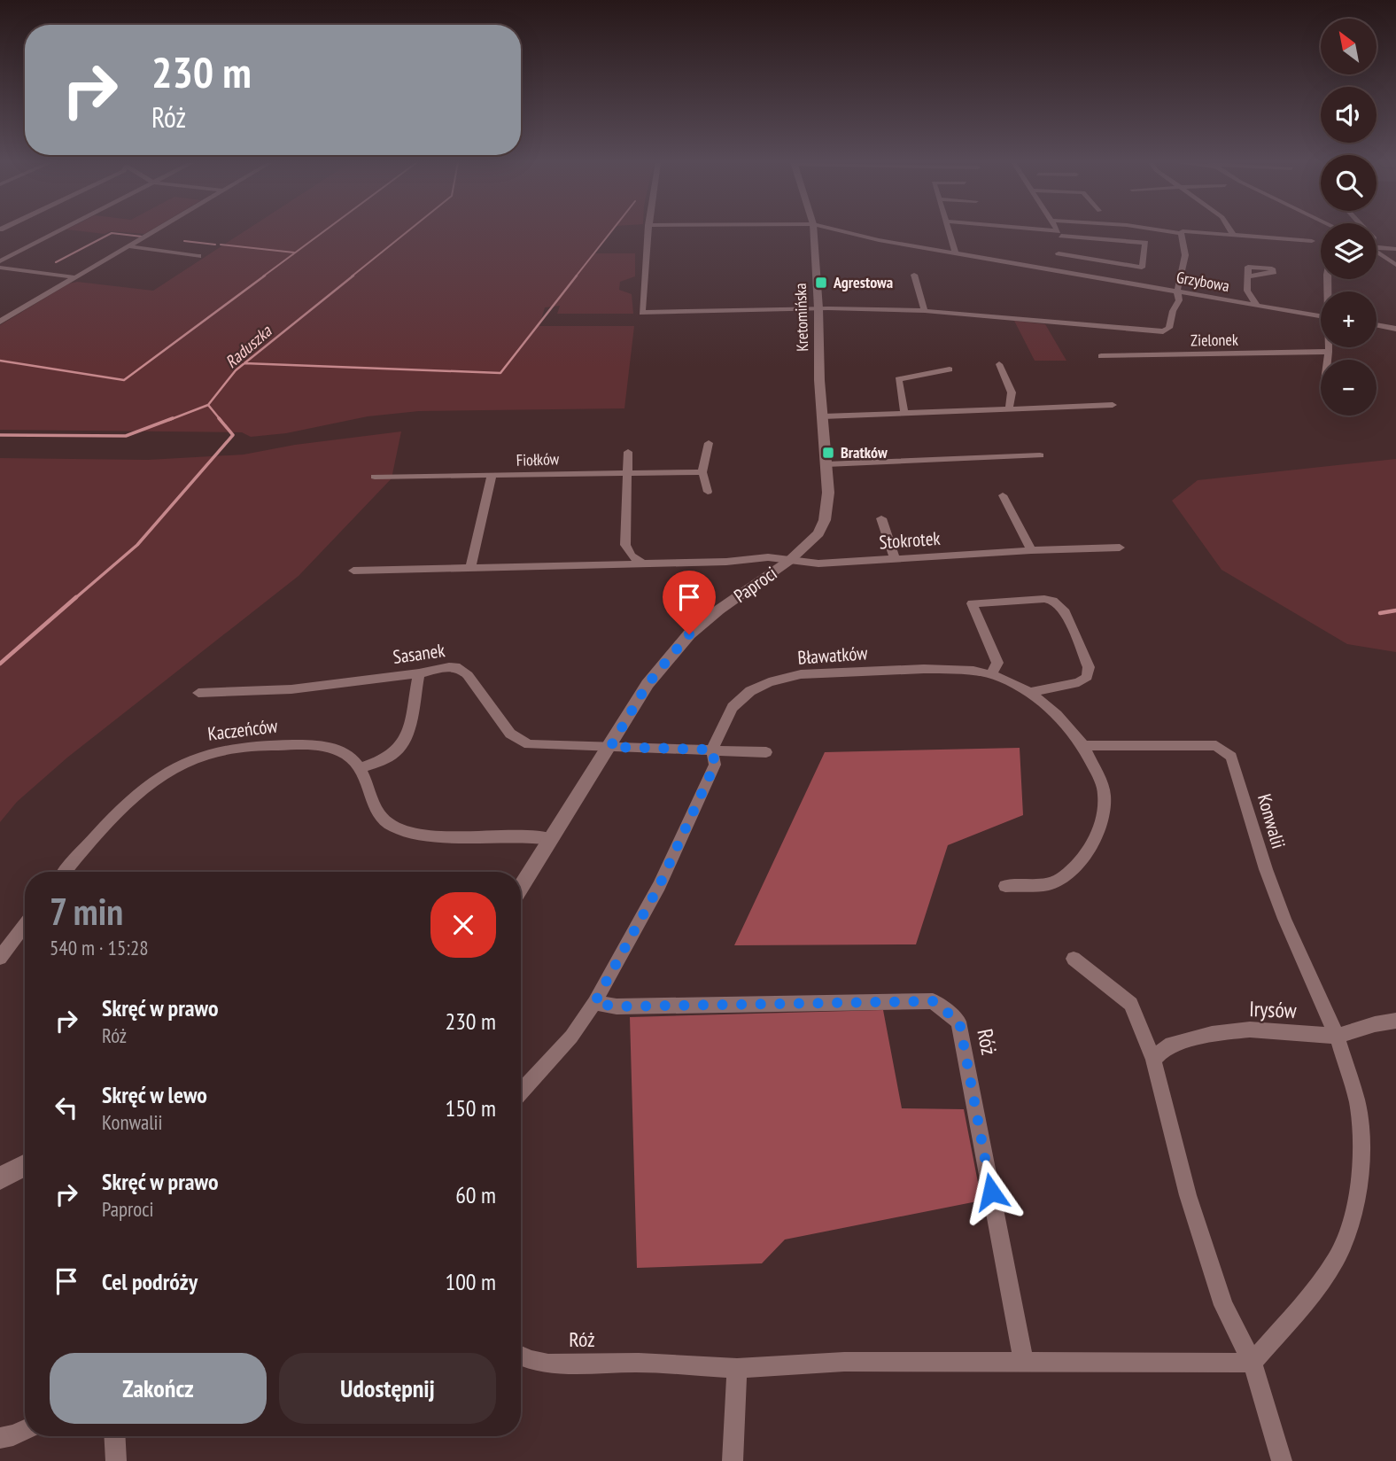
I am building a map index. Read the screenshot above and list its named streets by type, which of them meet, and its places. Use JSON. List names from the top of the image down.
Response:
{
  "streets": {
    "street": [
      "Grzybowa",
      "Kretomińska",
      "Zielonek",
      "Fiołków",
      "Stokrotek",
      "Paproci",
      "Sasanek",
      "Bławatków",
      "Kaczeńców",
      "Konwalii",
      "Irysów",
      "Róż"
    ]
  },
  "crossings": [
    ["Kretomińska", "Paproci"],
    ["Stokrotek", "Paproci"],
    ["Paproci", "Sasanek"],
    ["Bławatków", "Konwalii"],
    ["Konwalii", "Irysów"]
  ],
  "water": ["Raduszka"],
  "places": {
    "transit": ["Agrestowa", "Bratków"]
  },
  "north": "top left",
  "page": {
    "map_buttons": ["+", "−"],
    "turn": ["230 m", "Róż"],
    "heading": ["7 min", "540 m · 15:28"],
    "list": [
      {
        "name": "Skręć w prawo",
        "note": "Róż",
        "value": "230 m"
      },
      {
        "name": "Skręć w lewo",
        "note": "Konwalii",
        "value": "150 m"
      },
      {
        "name": "Skręć w prawo",
        "note": "Paproci",
        "value": "60 m"
      },
      {
        "name": "Cel podróży",
        "value": "100 m"
      }
    ],
    "buttons": ["Zakończ", "Udostępnij"]
  }
}
